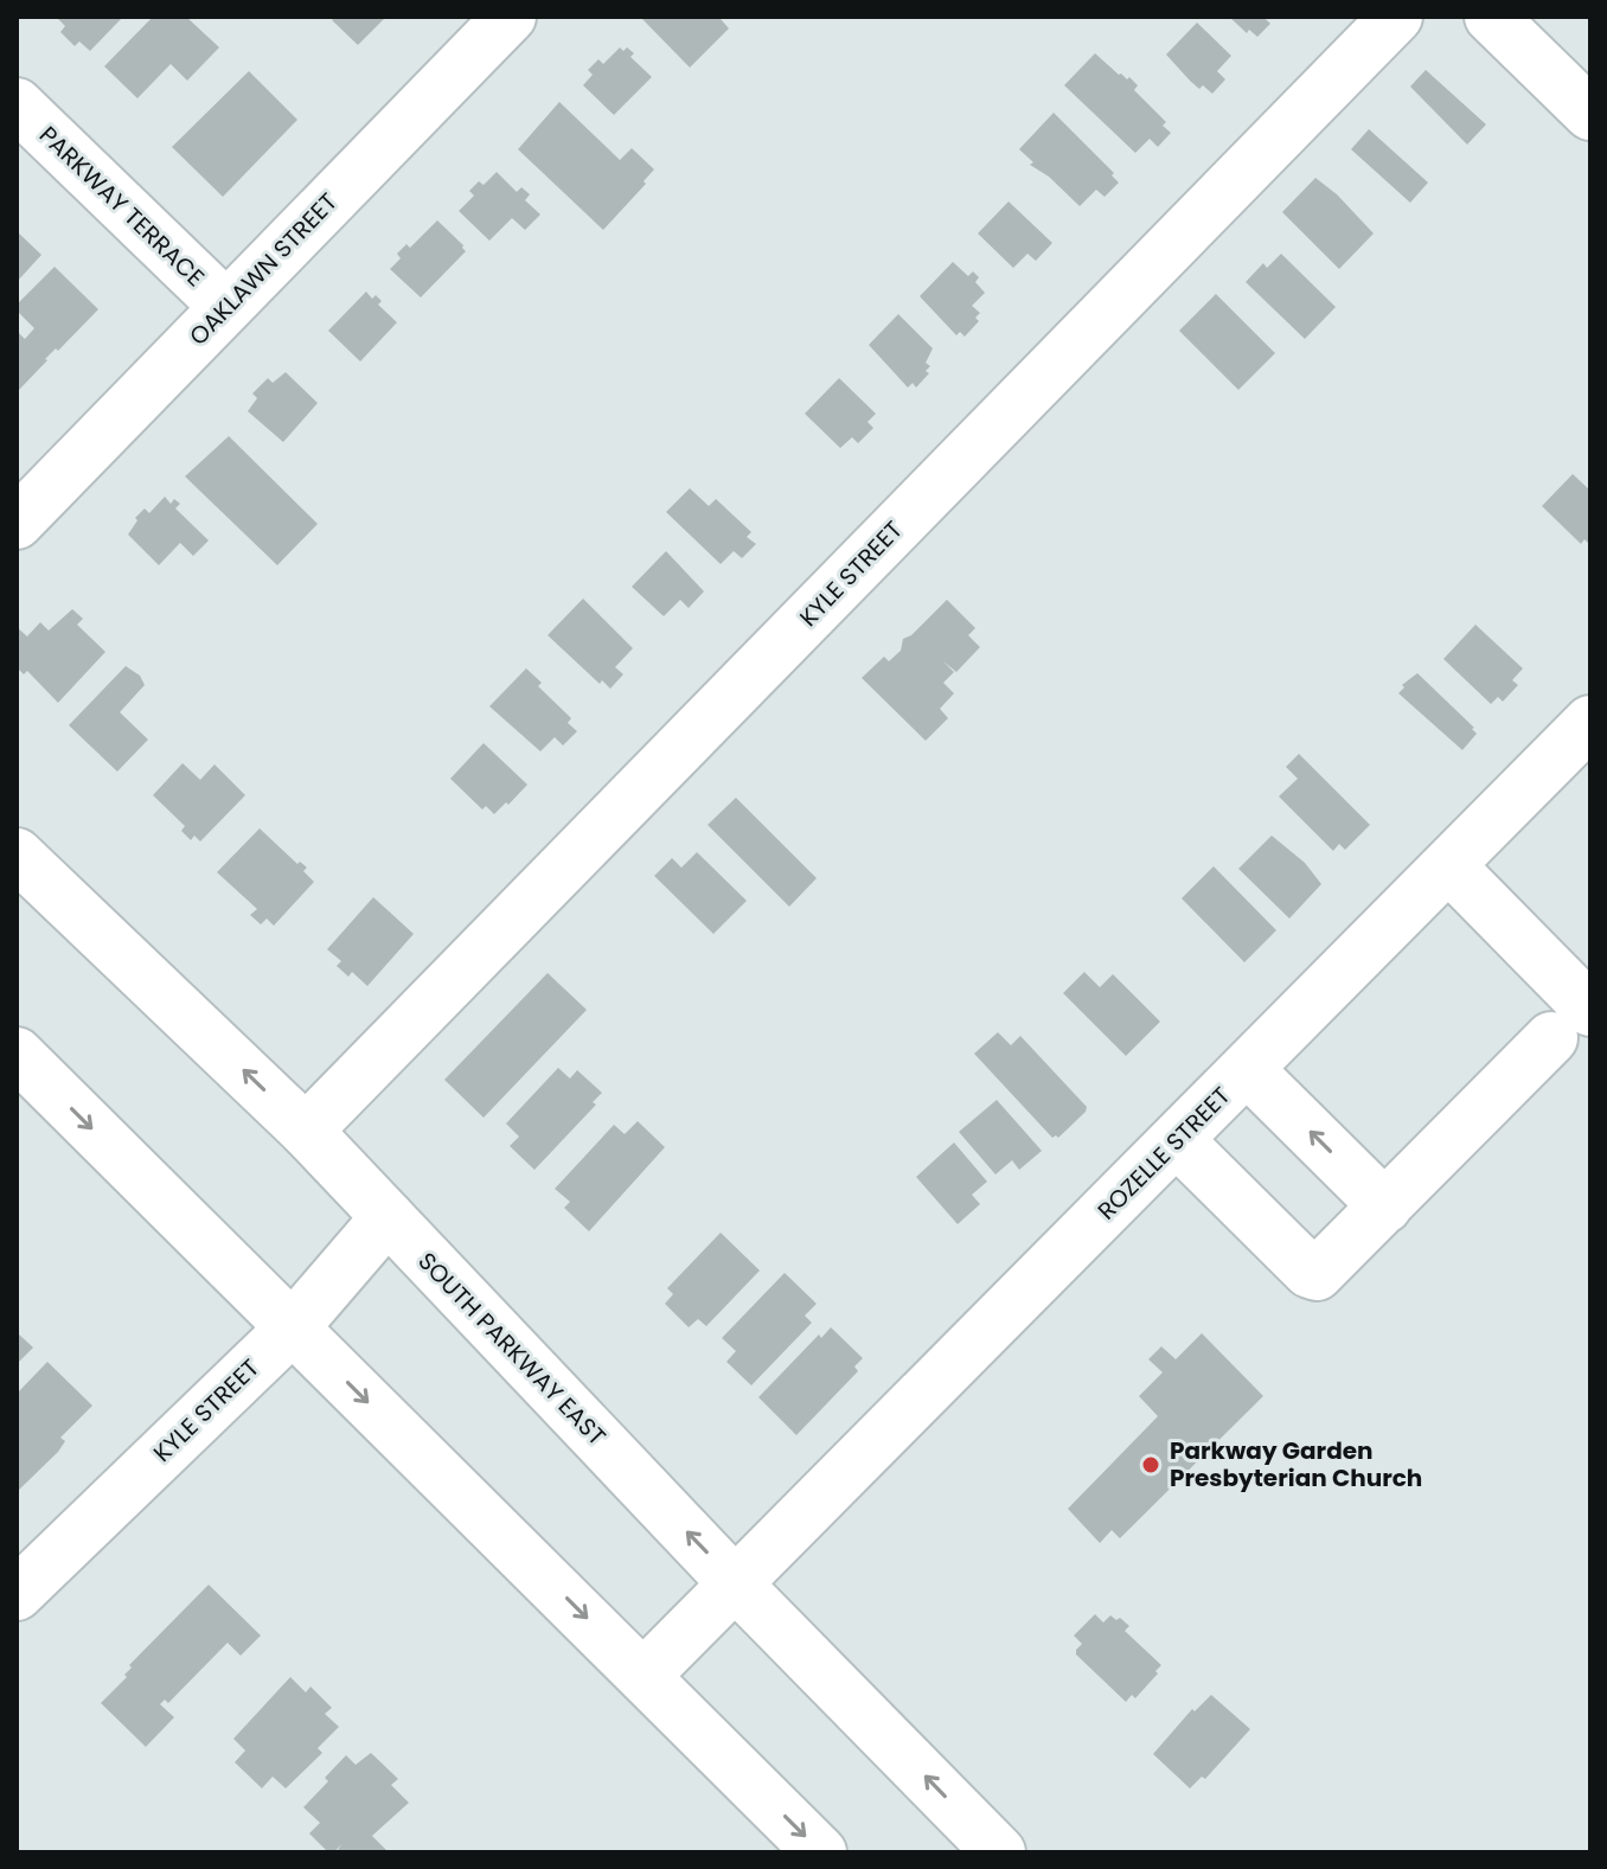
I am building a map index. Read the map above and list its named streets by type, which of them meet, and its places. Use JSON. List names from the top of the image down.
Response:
{
  "streets": {
    "street": [
      "PARKWAY TERRACE",
      "OAKLAWN STREET",
      "KYLE STREET",
      "ROZELLE STREET",
      "SOUTH PARKWAY EAST"
    ]
  },
  "crossings": [
    ["PARKWAY TERRACE", "OAKLAWN STREET"],
    ["KYLE STREET", "SOUTH PARKWAY EAST"],
    ["ROZELLE STREET", "SOUTH PARKWAY EAST"]
  ],
  "places": ["Parkway Garden Presbyterian Church"]
}
